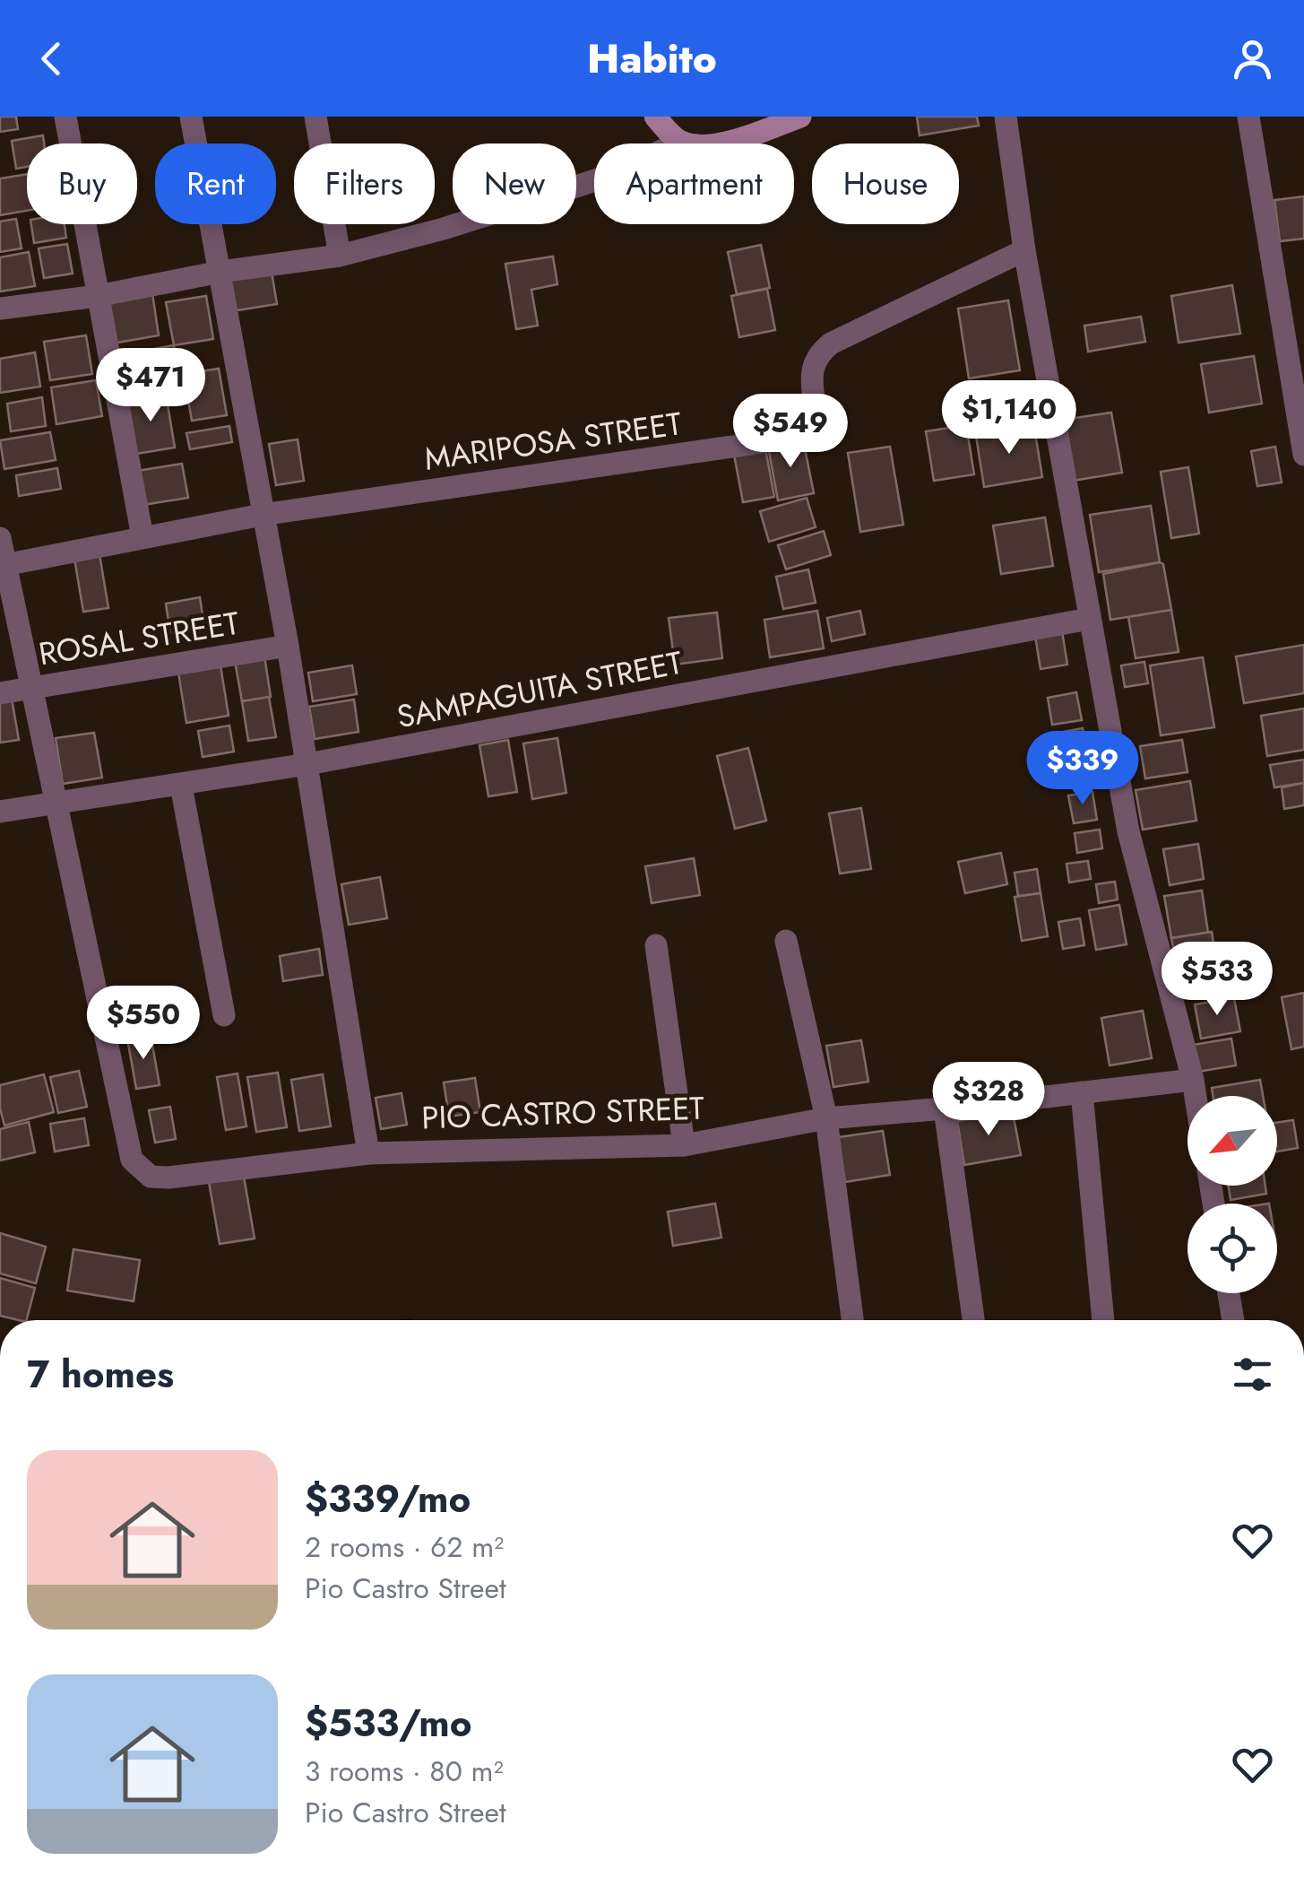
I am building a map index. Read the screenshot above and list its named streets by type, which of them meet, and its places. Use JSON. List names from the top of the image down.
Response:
{
  "streets": {
    "street": [
      "MARIPOSA STREET",
      "ROSAL STREET",
      "SAMPAGUITA STREET",
      "PIO CASTRO STREET"
    ]
  },
  "crossings": [
    ["MARIPOSA STREET", "PIO CASTRO STREET"],
    ["ROSAL STREET", "PIO CASTRO STREET"],
    ["SAMPAGUITA STREET", "PIO CASTRO STREET"]
  ],
  "north": "bottom left",
  "page": {
    "header": "Habito",
    "chip": [
      "Buy",
      "Rent",
      "Filters",
      "New",
      "Apartment",
      "House"
    ],
    "price": [
      "$471",
      "$1,140",
      "$549",
      "$339",
      "$533",
      "$550",
      "$328"
    ],
    "heading": "7 homes",
    "list": [
      {
        "name": "$339/mo",
        "note": "2 rooms · 62 m² · Pio Castro Street"
      },
      {
        "name": "$533/mo",
        "note": "3 rooms · 80 m² · Pio Castro Street"
      }
    ]
  }
}
